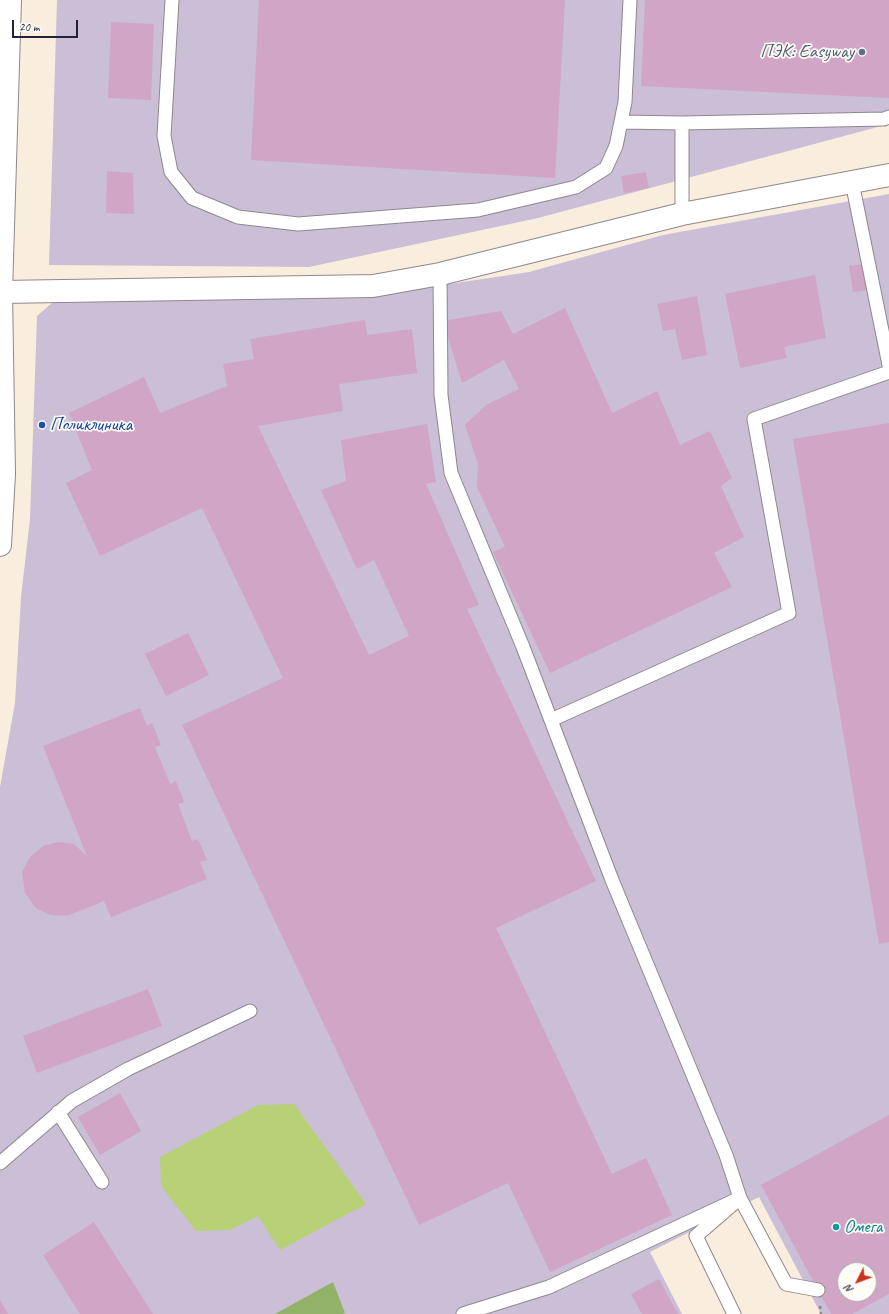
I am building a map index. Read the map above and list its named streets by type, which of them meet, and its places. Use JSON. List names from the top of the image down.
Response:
{
  "places": ["ПЭК: Easyway", "Поликлиника", "Омега"],
  "scale_bar": "20 m",
  "north": "bottom left"
}
